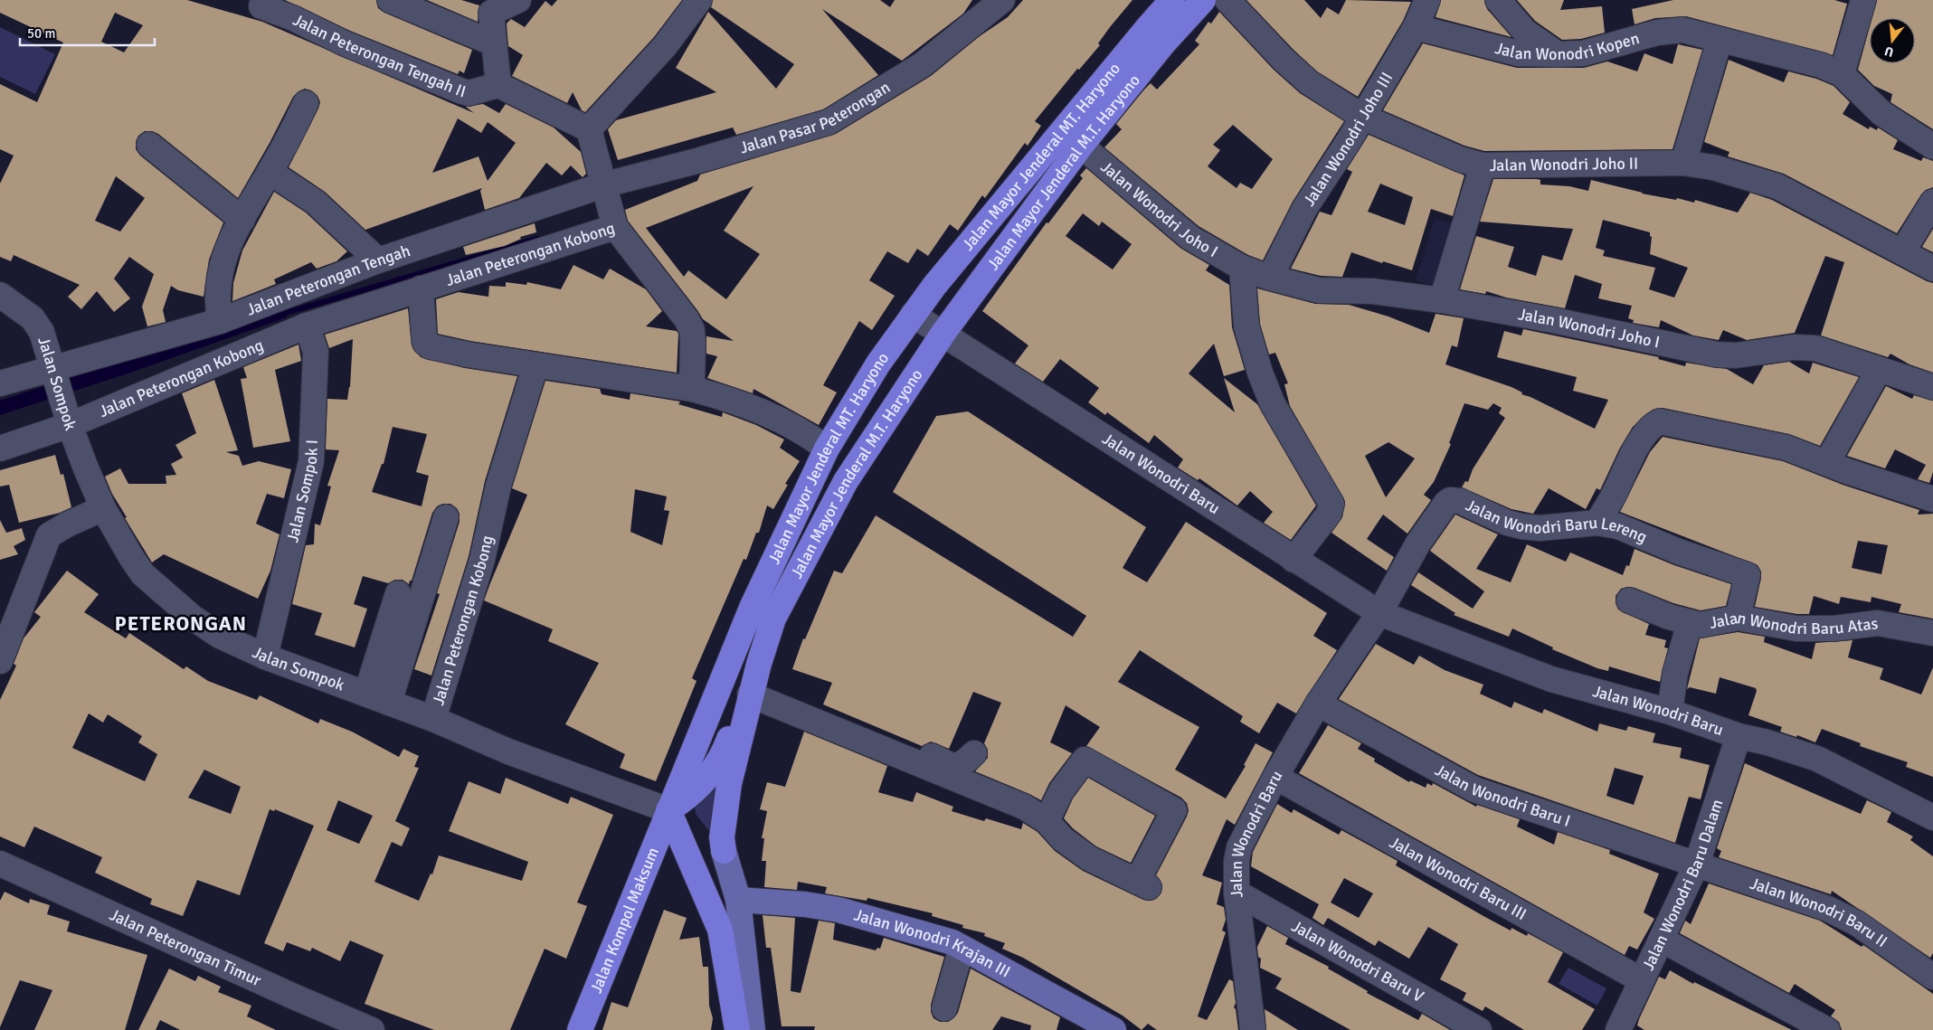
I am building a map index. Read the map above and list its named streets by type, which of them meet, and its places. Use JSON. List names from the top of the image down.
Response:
{
  "streets": {
    "highway": ["Jalan Mayor Jenderal MT. Haryono", "Jalan Mayor Jenderal M.T. Haryono", "Jalan Kompol Maksum"],
    "main road": ["Jalan Wonodri Krajan III"],
    "street": [
      "Jalan Wonodri Kopen",
      "Jalan Peterongan Tengah II",
      "Jalan Pasar Peterongan",
      "Jalan Wonodri Joho III",
      "Jalan Wonodri Joho II",
      "Jalan Wonodri Joho I",
      "Jalan Peterongan Kobong",
      "Jalan Peterongan Tengah",
      "Jalan Sompok",
      "Jalan Wonodri Baru",
      "Jalan Sompok I",
      "Jalan Wonodri Baru Lereng",
      "Jalan Wonodri Baru Atas",
      "Jalan Wonodri Baru I",
      "Jalan Wonodri Baru III",
      "Jalan Wonodri Baru Dalam",
      "Jalan Wonodri Baru II",
      "Jalan Peterongan Timur",
      "Jalan Wonodri Baru V"
    ]
  },
  "crossings": [
    ["Jalan Wonodri Kopen", "Jalan Wonodri Joho III"],
    ["Jalan Pasar Peterongan", "Jalan Peterongan Tengah"],
    ["Jalan Wonodri Joho III", "Jalan Wonodri Joho II"],
    ["Jalan Wonodri Joho III", "Jalan Wonodri Joho I"],
    ["Jalan Mayor Jenderal MT. Haryono", "Jalan Sompok"],
    ["Jalan Mayor Jenderal MT. Haryono", "Jalan Kompol Maksum"],
    ["Jalan Mayor Jenderal M.T. Haryono", "Jalan Wonodri Joho I"],
    ["Jalan Mayor Jenderal M.T. Haryono", "Jalan Wonodri Baru"],
    ["Jalan Mayor Jenderal M.T. Haryono", "Jalan Wonodri Krajan III"],
    ["Jalan Peterongan Kobong", "Jalan Sompok"],
    ["Jalan Peterongan Kobong", "Jalan Sompok I"],
    ["Jalan Peterongan Tengah", "Jalan Sompok"],
    ["Jalan Sompok", "Jalan Sompok I"],
    ["Jalan Sompok", "Jalan Kompol Maksum"],
    ["Jalan Wonodri Baru", "Jalan Wonodri Baru Lereng"],
    ["Jalan Wonodri Baru", "Jalan Wonodri Baru Atas"],
    ["Jalan Wonodri Baru", "Jalan Wonodri Baru I"],
    ["Jalan Wonodri Baru", "Jalan Wonodri Baru III"],
    ["Jalan Wonodri Baru", "Jalan Wonodri Baru Dalam"],
    ["Jalan Wonodri Baru", "Jalan Wonodri Baru V"],
    ["Jalan Wonodri Baru Lereng", "Jalan Wonodri Baru Atas"],
    ["Jalan Wonodri Baru I", "Jalan Wonodri Baru Dalam"],
    ["Jalan Wonodri Baru I", "Jalan Wonodri Baru II"],
    ["Jalan Wonodri Baru III", "Jalan Wonodri Baru Dalam"],
    ["Jalan Wonodri Baru Dalam", "Jalan Wonodri Baru II"]
  ],
  "districts": ["PETERONGAN"],
  "scale_bar": "50 m",
  "north": "bottom"
}
